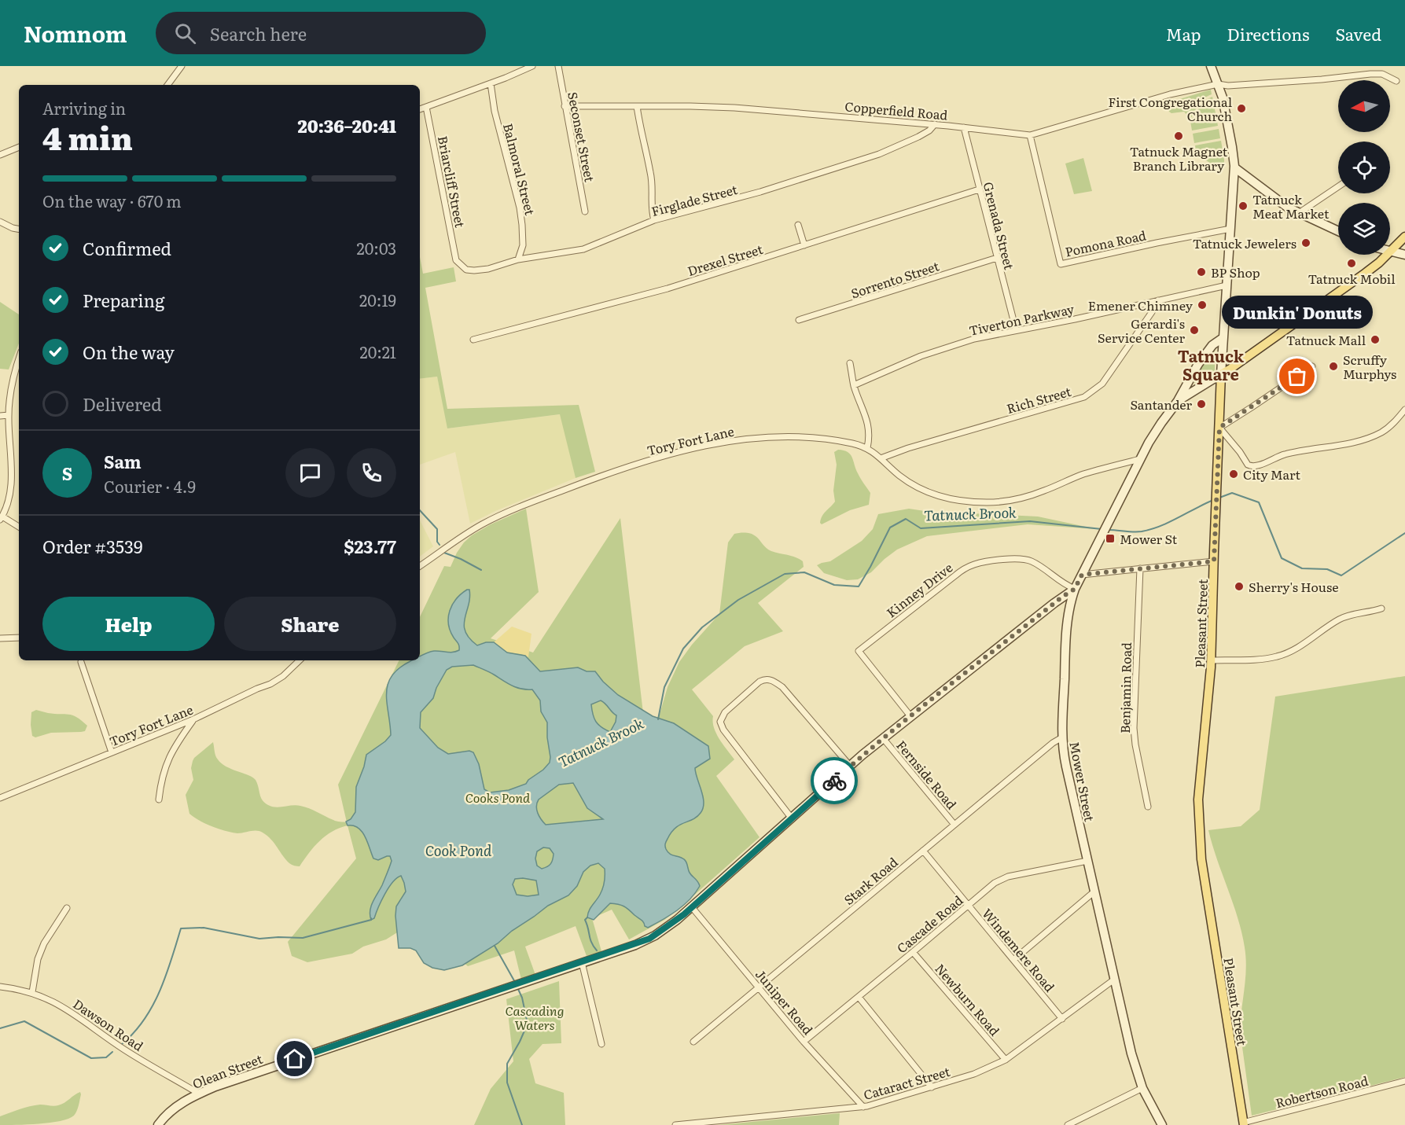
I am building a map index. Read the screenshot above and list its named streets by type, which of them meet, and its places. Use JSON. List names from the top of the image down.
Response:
{
  "streets": {
    "main road": ["Pleasant Street"],
    "street": [
      "Copperfield Road",
      "Seconset Street",
      "Balmoral Street",
      "Briarcliff Street",
      "Firglade Street",
      "Grenada Street",
      "Pomona Road",
      "Drexel Street",
      "Sorrento Street",
      "Tiverton Parkway",
      "Rich Street",
      "Tory Fort Lane",
      "Kinney Drive",
      "Benjamin Road",
      "Fernside Road",
      "Mower Street",
      "Stark Road",
      "Cascade Road",
      "Windemere Road",
      "Newburn Road",
      "Juniper Road",
      "Dawson Road",
      "Olean Street",
      "Cataract Street",
      "Robertson Road"
    ]
  },
  "crossings": [
    ["Copperfield Road", "Seconset Street"],
    ["Copperfield Road", "Firglade Street"],
    ["Copperfield Road", "Grenada Street"],
    ["Copperfield Road", "Pomona Road"],
    ["Copperfield Road", "Pleasant Street"],
    ["Balmoral Street", "Firglade Street"],
    ["Briarcliff Street", "Firglade Street"],
    ["Grenada Street", "Drexel Street"],
    ["Grenada Street", "Sorrento Street"],
    ["Grenada Street", "Tiverton Parkway"],
    ["Pomona Road", "Pleasant Street"],
    ["Tiverton Parkway", "Rich Street"],
    ["Tiverton Parkway", "Pleasant Street"],
    ["Rich Street", "Tory Fort Lane"],
    ["Tory Fort Lane", "Mower Street"],
    ["Kinney Drive", "Mower Street"],
    ["Kinney Drive", "Olean Street"],
    ["Pleasant Street", "Mower Street"],
    ["Pleasant Street", "Robertson Road"],
    ["Fernside Road", "Stark Road"],
    ["Fernside Road", "Olean Street"],
    ["Mower Street", "Stark Road"],
    ["Mower Street", "Cascade Road"],
    ["Mower Street", "Olean Street"],
    ["Mower Street", "Cataract Street"],
    ["Stark Road", "Windemere Road"],
    ["Stark Road", "Juniper Road"],
    ["Cascade Road", "Windemere Road"],
    ["Cascade Road", "Newburn Road"],
    ["Cascade Road", "Juniper Road"],
    ["Windemere Road", "Cataract Street"],
    ["Newburn Road", "Cataract Street"],
    ["Juniper Road", "Olean Street"],
    ["Juniper Road", "Cataract Street"],
    ["Dawson Road", "Olean Street"]
  ],
  "districts": ["Tatnuck Square"],
  "water": ["Tatnuck Brook", "Cook Pond"],
  "parks": ["Cooks Pond", "Cascading Waters"],
  "places": {
    "other": [
      "First Congregational Church",
      "Tatnuck Magnet Branch Library",
      "Tatnuck Meat Market",
      "Tatnuck Jewelers",
      "Tatnuck Mobil",
      "BP Shop",
      "Emener Chimney",
      "Gerardi's Service Center",
      "Tatnuck Mall",
      "Scruffy Murphys",
      "Dunkin' Donuts",
      "Santander",
      "City Mart",
      "Sherry's House"
    ],
    "transit": ["Mower St"]
  },
  "north": "left",
  "page": {
    "header": "Nomnom",
    "search": "Search here",
    "nav": ["Map", "Directions", "Saved"],
    "heading": ["4 min", "Arriving in", "20:36–20:41"],
    "panel": [
      "Sam",
      "Courier · 4.9",
      "Order #3539",
      "$23.77"
    ],
    "bar": "On the way · 670 m",
    "list": [
      ["Confirmed", "20:03"],
      ["Preparing", "20:19"],
      ["On the way", "20:21"],
      "Delivered"
    ],
    "bubble": "Dunkin' Donuts",
    "round": "S",
    "buttons": ["Help", "Share"]
  }
}
